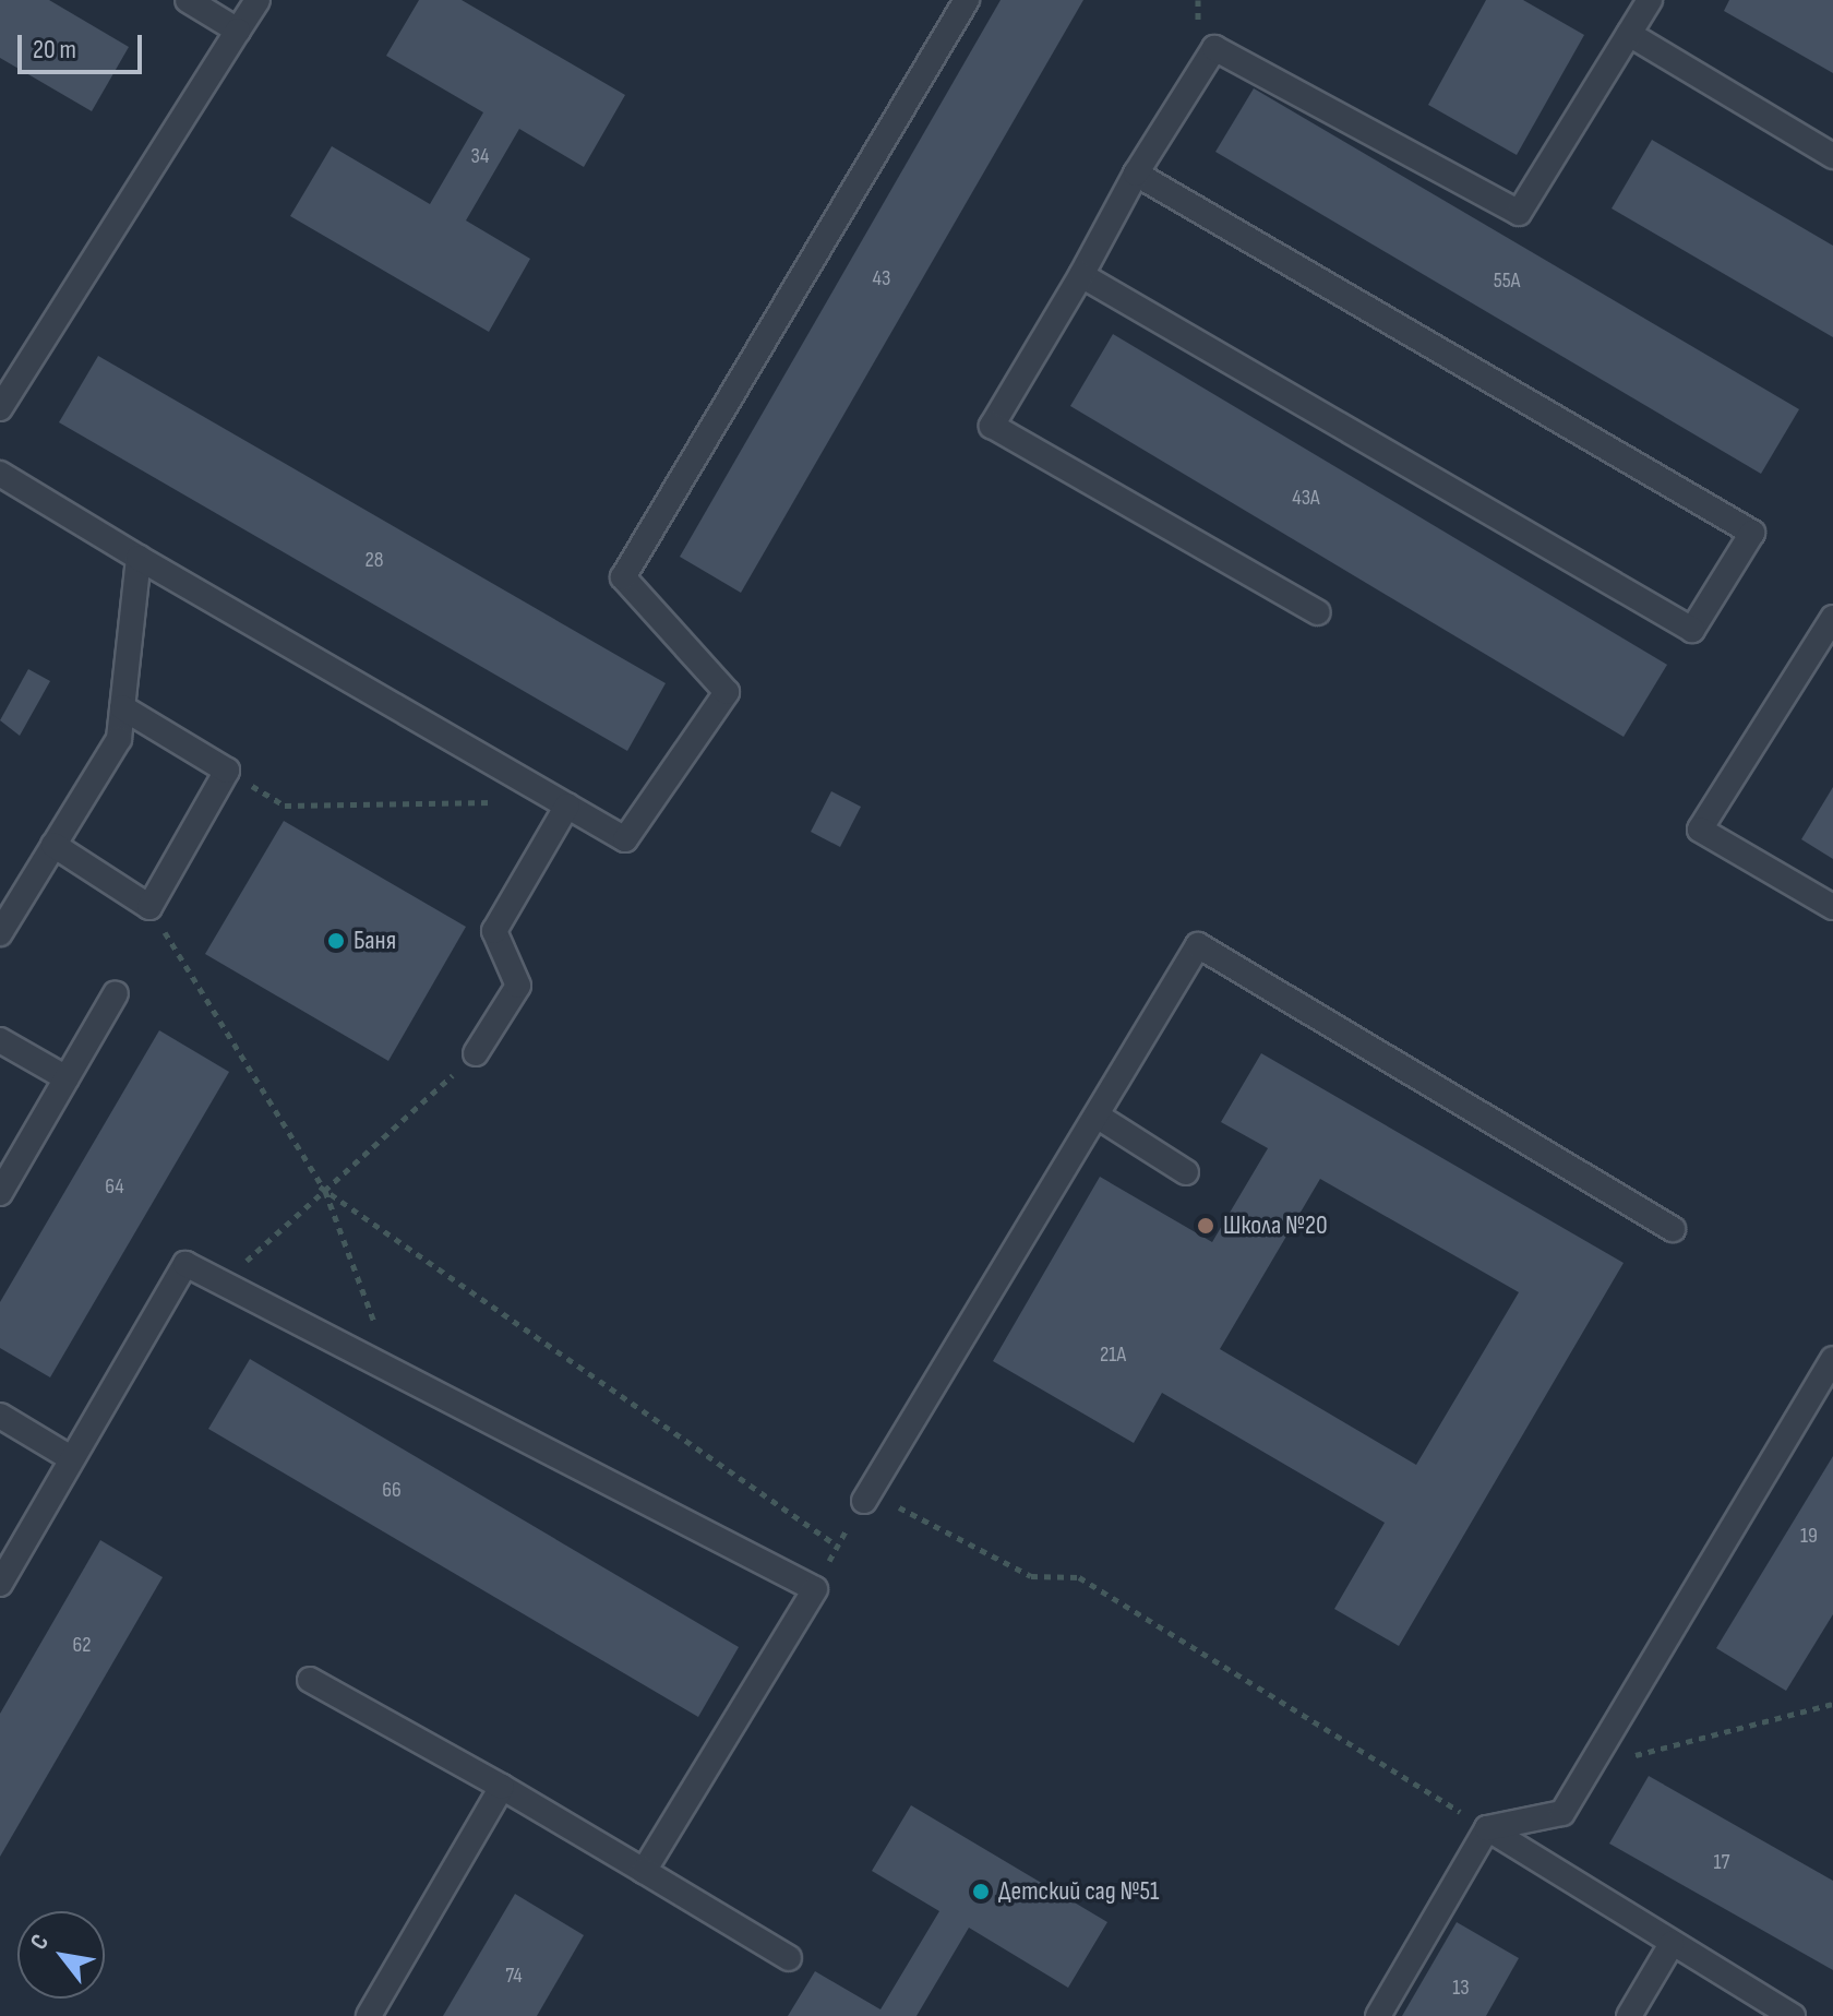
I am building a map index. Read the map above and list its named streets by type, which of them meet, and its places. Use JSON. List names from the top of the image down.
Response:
{
  "places": ["Баня", "Школа №20", "Детский сад №51"],
  "house_numbers": [
    "34",
    "43",
    "55А",
    "43А",
    "28",
    "64",
    "21А",
    "66",
    "19",
    "62",
    "17",
    "74",
    "13"
  ],
  "scale_bar": "20 m",
  "north": "top left"
}
